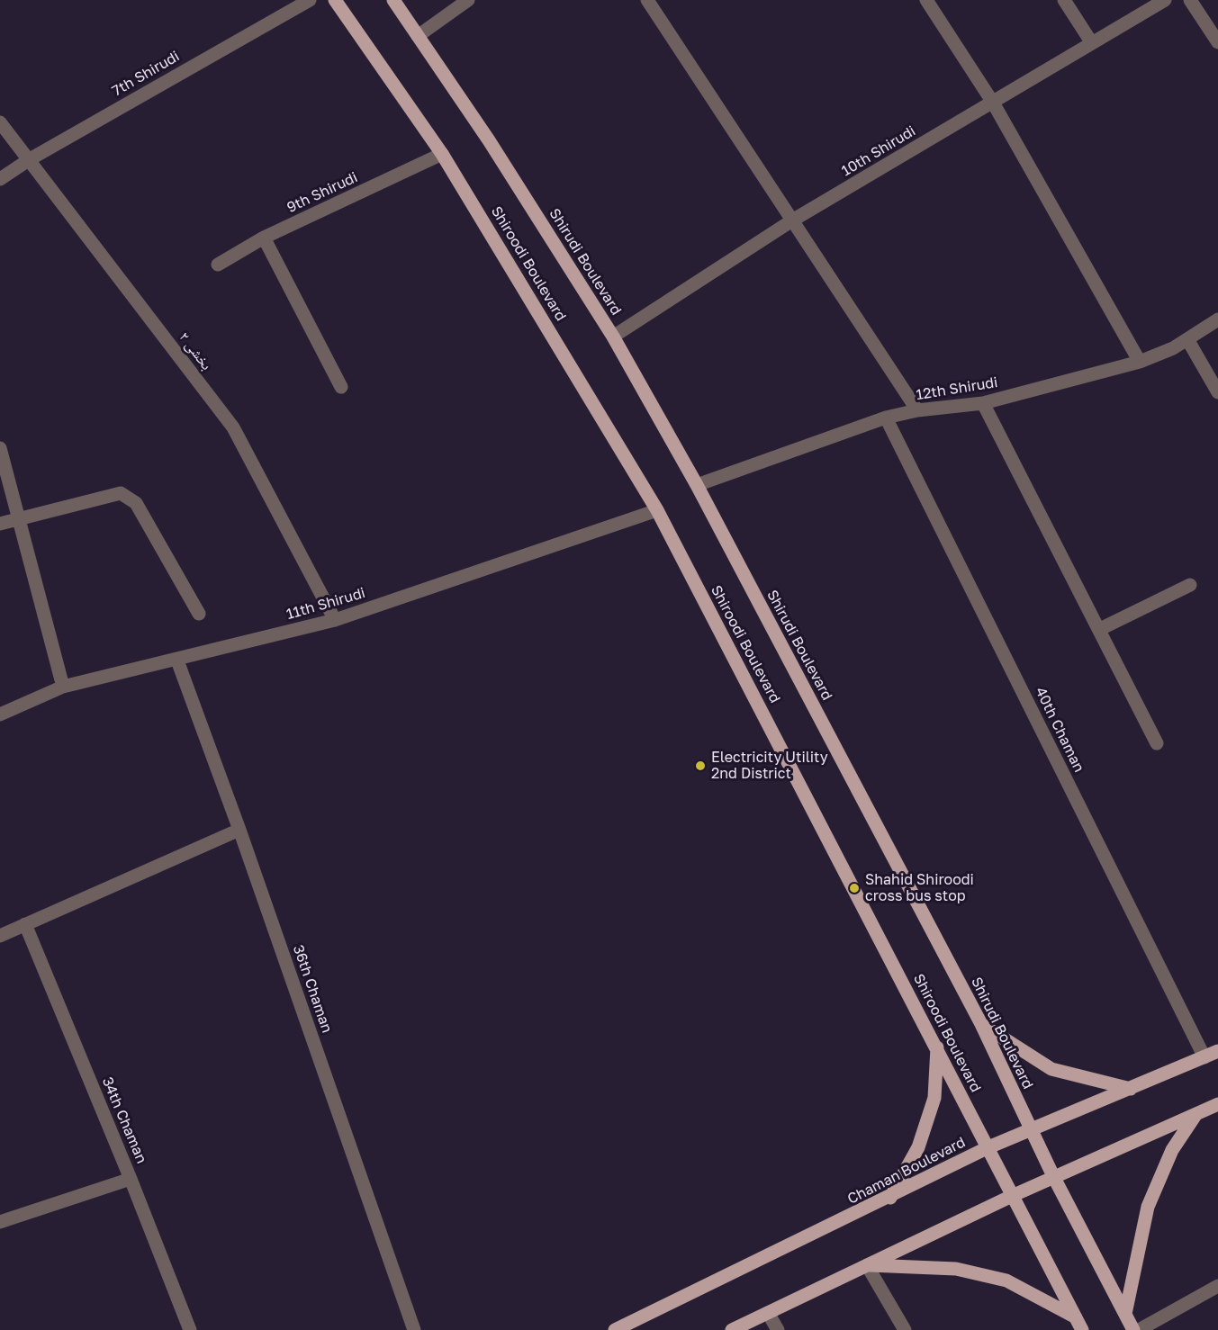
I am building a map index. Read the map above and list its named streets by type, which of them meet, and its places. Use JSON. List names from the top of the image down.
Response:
{
  "streets": {
    "main road": ["Shirudi Boulevard", "Shiroodi Boulevard", "Chaman Boulevard"],
    "street": [
      "7th Shirudi",
      "10th Shirudi",
      "9th Shirudi",
      "بخشی ۲",
      "12th Shirudi",
      "11th Shirudi",
      "40th Chaman",
      "36th Chaman",
      "34th Chaman"
    ]
  },
  "crossings": [
    ["7th Shirudi", "بخشی ۲"],
    ["10th Shirudi", "Shirudi Boulevard"],
    ["9th Shirudi", "Shiroodi Boulevard"],
    ["Shirudi Boulevard", "12th Shirudi"],
    ["Shirudi Boulevard", "Chaman Boulevard"],
    ["Shiroodi Boulevard", "11th Shirudi"],
    ["Shiroodi Boulevard", "Chaman Boulevard"],
    ["بخشی ۲", "11th Shirudi"],
    ["12th Shirudi", "40th Chaman"],
    ["11th Shirudi", "36th Chaman"],
    ["40th Chaman", "Chaman Boulevard"]
  ],
  "places": ["Electricity Utility 2nd District", "Shahid Shiroodi cross bus stop"]
}
